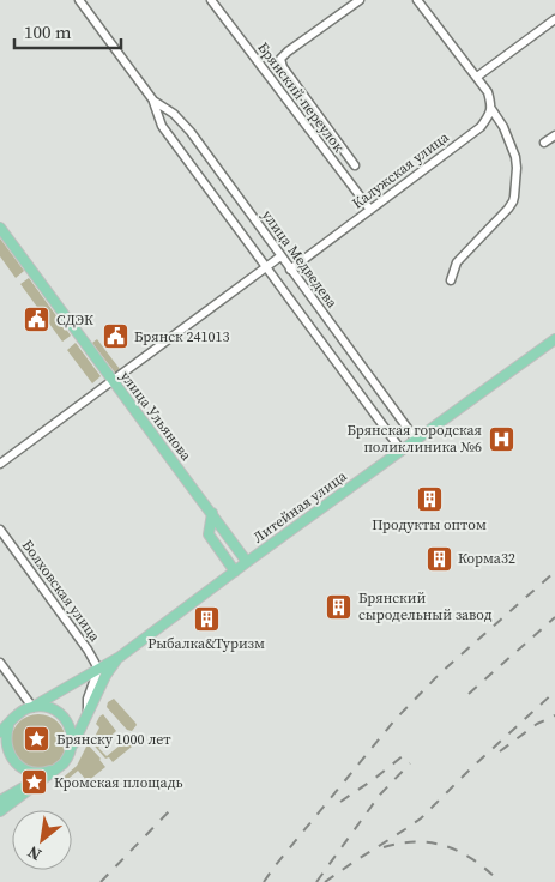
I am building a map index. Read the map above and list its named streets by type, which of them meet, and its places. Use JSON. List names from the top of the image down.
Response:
{
  "streets": {
    "main road": ["улица Ульянова", "Литейная улица"],
    "street": [
      "Брянский переулок",
      "Калужская улица",
      "улица Медведева",
      "Болховская улица"
    ]
  },
  "crossings": [
    ["Брянский переулок", "Калужская улица"],
    ["Калужская улица", "улица Медведева"],
    ["улица Медведева", "Литейная улица"],
    ["улица Ульянова", "Литейная улица"],
    ["Литейная улица", "Болховская улица"]
  ],
  "places": {
    "public building": ["СДЭК", "Брянск 241013"],
    "hospital": ["Брянская городская поликлиника №6"],
    "building": [
      "Продукты оптом",
      "Корма32",
      "Брянский сыродельный завод",
      "Рыбалка&Туризм"
    ],
    "place": ["Брянску 1000 лет", "Кромская площадь"]
  },
  "scale_bar": "100 m",
  "north": "bottom left"
}
